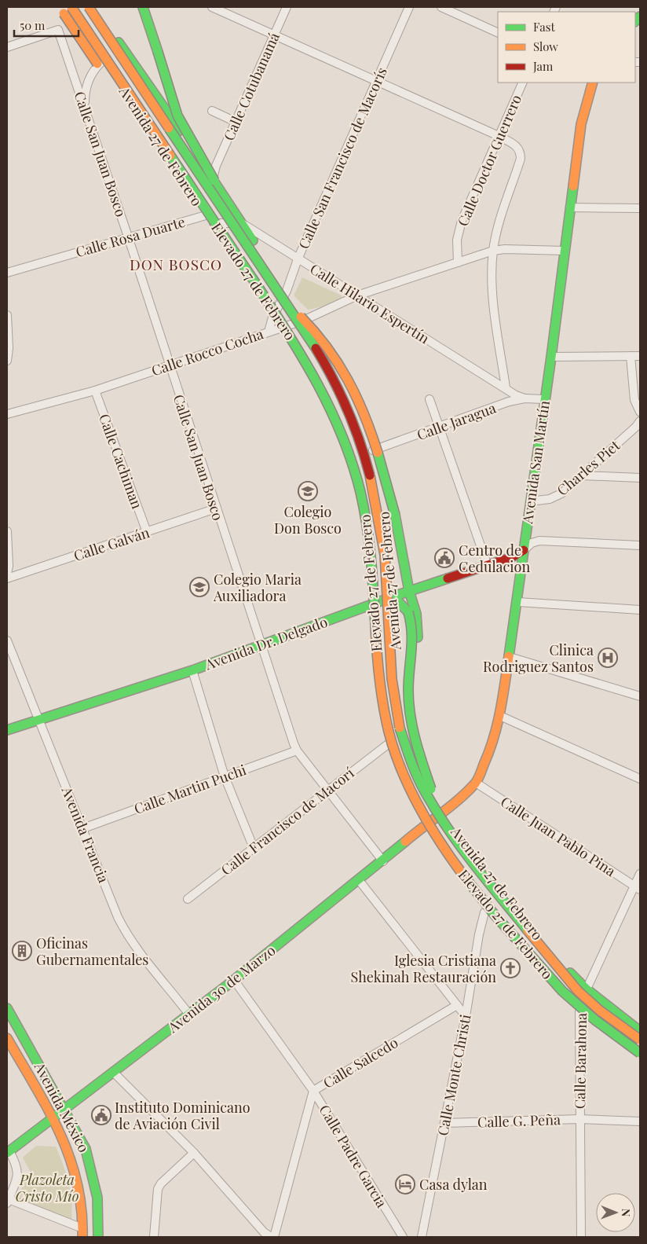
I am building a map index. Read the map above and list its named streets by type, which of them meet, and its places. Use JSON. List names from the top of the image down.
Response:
{
  "streets": {
    "main road": [
      "Avenida 27 de Febrero",
      "Elevado 27 de Febrero",
      "Avenida San Martín",
      "Avenida Dr. Delgado",
      "Avenida 30 de Marzo",
      "Avenida México"
    ],
    "street": [
      "Calle Cotubanamá",
      "Calle San Juan Bosco",
      "Calle San Francisco de Macorís",
      "Calle Doctor Guerrero",
      "Calle Rosa Duarte",
      "Calle Hilario Espertín",
      "Calle Rocco Cocha",
      "Calle Jaragua",
      "Calle Cachiman",
      "Charles Piet",
      "Calle Galván",
      "Calle Martin Puchi",
      "Calle Francisco de Macorí",
      "Avenida Francia",
      "Calle Juan Pablo Pina",
      "Calle Barahona",
      "Calle Salcedo",
      "Calle Monte Christi",
      "Calle G. Peña",
      "Calle Padre Garcia"
    ]
  },
  "crossings": [
    ["Calle Cotubanamá", "Avenida 27 de Febrero"],
    ["Avenida 27 de Febrero", "Calle San Francisco de Macorís"],
    ["Avenida 27 de Febrero", "Calle Rosa Duarte"],
    ["Avenida 27 de Febrero", "Elevado 27 de Febrero"],
    ["Avenida 27 de Febrero", "Calle Hilario Espertín"],
    ["Avenida 27 de Febrero", "Calle Rocco Cocha"],
    ["Avenida 27 de Febrero", "Calle Jaragua"],
    ["Avenida 27 de Febrero", "Avenida San Martín"],
    ["Avenida 27 de Febrero", "Avenida Dr. Delgado"],
    ["Avenida 27 de Febrero", "Calle Francisco de Macorí"],
    ["Avenida 27 de Febrero", "Avenida 30 de Marzo"],
    ["Avenida 27 de Febrero", "Calle Barahona"],
    ["Avenida 27 de Febrero", "Calle Monte Christi"],
    ["Calle San Juan Bosco", "Calle Rosa Duarte"],
    ["Calle San Juan Bosco", "Calle Rocco Cocha"],
    ["Calle San Juan Bosco", "Calle Galván"],
    ["Calle San Juan Bosco", "Avenida Dr. Delgado"],
    ["Calle San Juan Bosco", "Calle Martin Puchi"],
    ["Calle San Juan Bosco", "Calle Francisco de Macorí"],
    ["Calle San Juan Bosco", "Avenida 30 de Marzo"],
    ["Calle San Francisco de Macorís", "Calle Hilario Espertín"],
    ["Calle San Francisco de Macorís", "Calle Rocco Cocha"],
    ["Calle Doctor Guerrero", "Calle Hilario Espertín"],
    ["Calle Doctor Guerrero", "Calle Rocco Cocha"],
    ["Elevado 27 de Febrero", "Avenida San Martín"],
    ["Elevado 27 de Febrero", "Avenida 30 de Marzo"],
    ["Calle Hilario Espertín", "Calle Rocco Cocha"],
    ["Calle Hilario Espertín", "Calle Jaragua"],
    ["Calle Rocco Cocha", "Calle Cachiman"],
    ["Calle Rocco Cocha", "Avenida San Martín"],
    ["Calle Jaragua", "Avenida San Martín"],
    ["Calle Cachiman", "Calle Galván"],
    ["Avenida San Martín", "Charles Piet"],
    ["Avenida San Martín", "Avenida Dr. Delgado"],
    ["Avenida San Martín", "Calle Juan Pablo Pina"],
    ["Avenida San Martín", "Avenida 30 de Marzo"],
    ["Avenida Dr. Delgado", "Avenida Francia"],
    ["Calle Martin Puchi", "Avenida Francia"],
    ["Avenida Francia", "Avenida 30 de Marzo"],
    ["Calle Juan Pablo Pina", "Calle Barahona"],
    ["Avenida 30 de Marzo", "Avenida México"],
    ["Avenida 30 de Marzo", "Calle Padre Garcia"],
    ["Calle Barahona", "Calle G. Peña"],
    ["Calle Salcedo", "Calle Padre Garcia"],
    ["Calle Monte Christi", "Calle G. Peña"]
  ],
  "districts": ["DON BOSCO"],
  "parks": ["Plazoleta Cristo Mío"],
  "places": {
    "school or university": ["Colegio Don Bosco", "Colegio Maria Auxiliadora"],
    "public building": ["Centro de Cedulacion", "Instituto Dominicano de Aviación Civil"],
    "hospital": ["Clinica Rodriguez Santos"],
    "building": ["Oficinas Gubernamentales"],
    "church": ["Iglesia Cristiana Shekinah Restauración"],
    "hotel": ["Casa dylan"]
  },
  "legend": ["Fast", "Slow", "Jam"],
  "scale_bar": "50 m",
  "north": "right"
}
